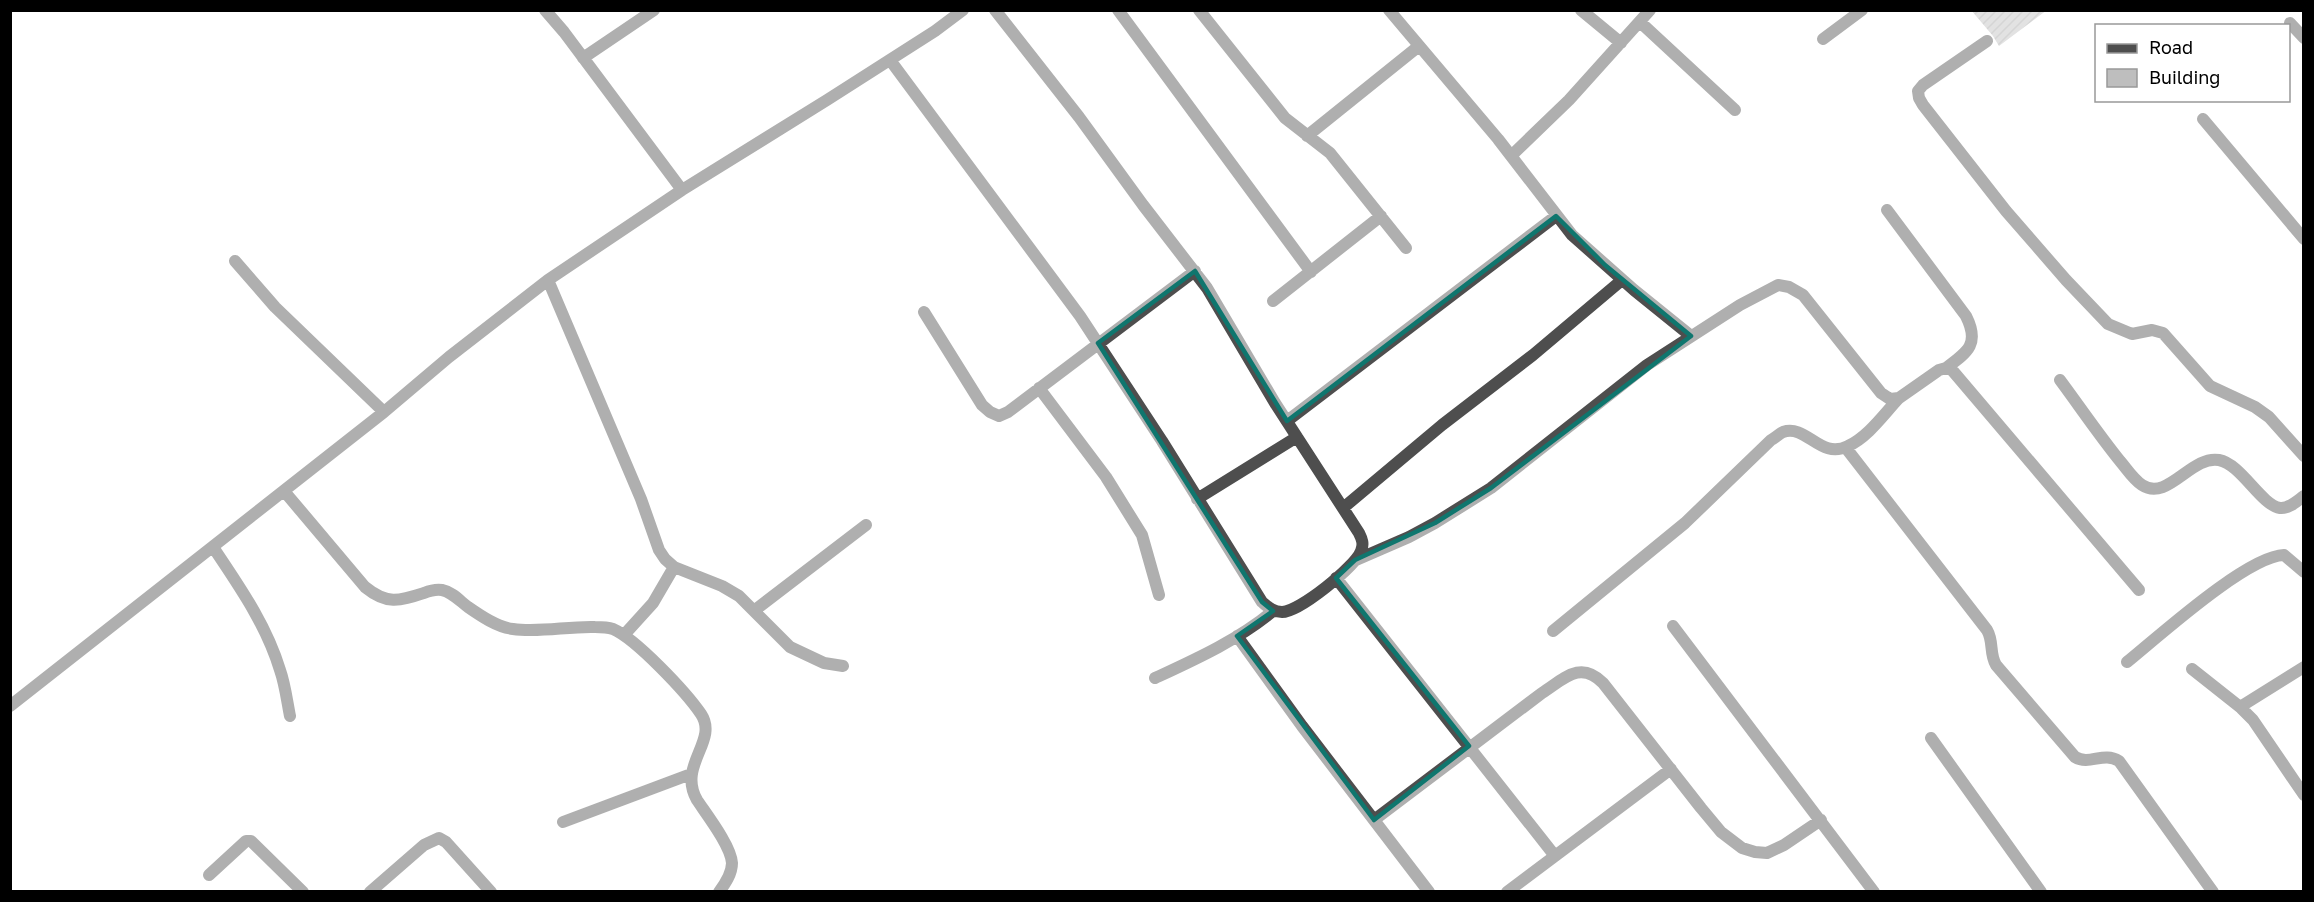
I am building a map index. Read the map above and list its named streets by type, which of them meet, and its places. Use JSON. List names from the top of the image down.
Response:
{
  "legend": ["Road", "Building"]
}
